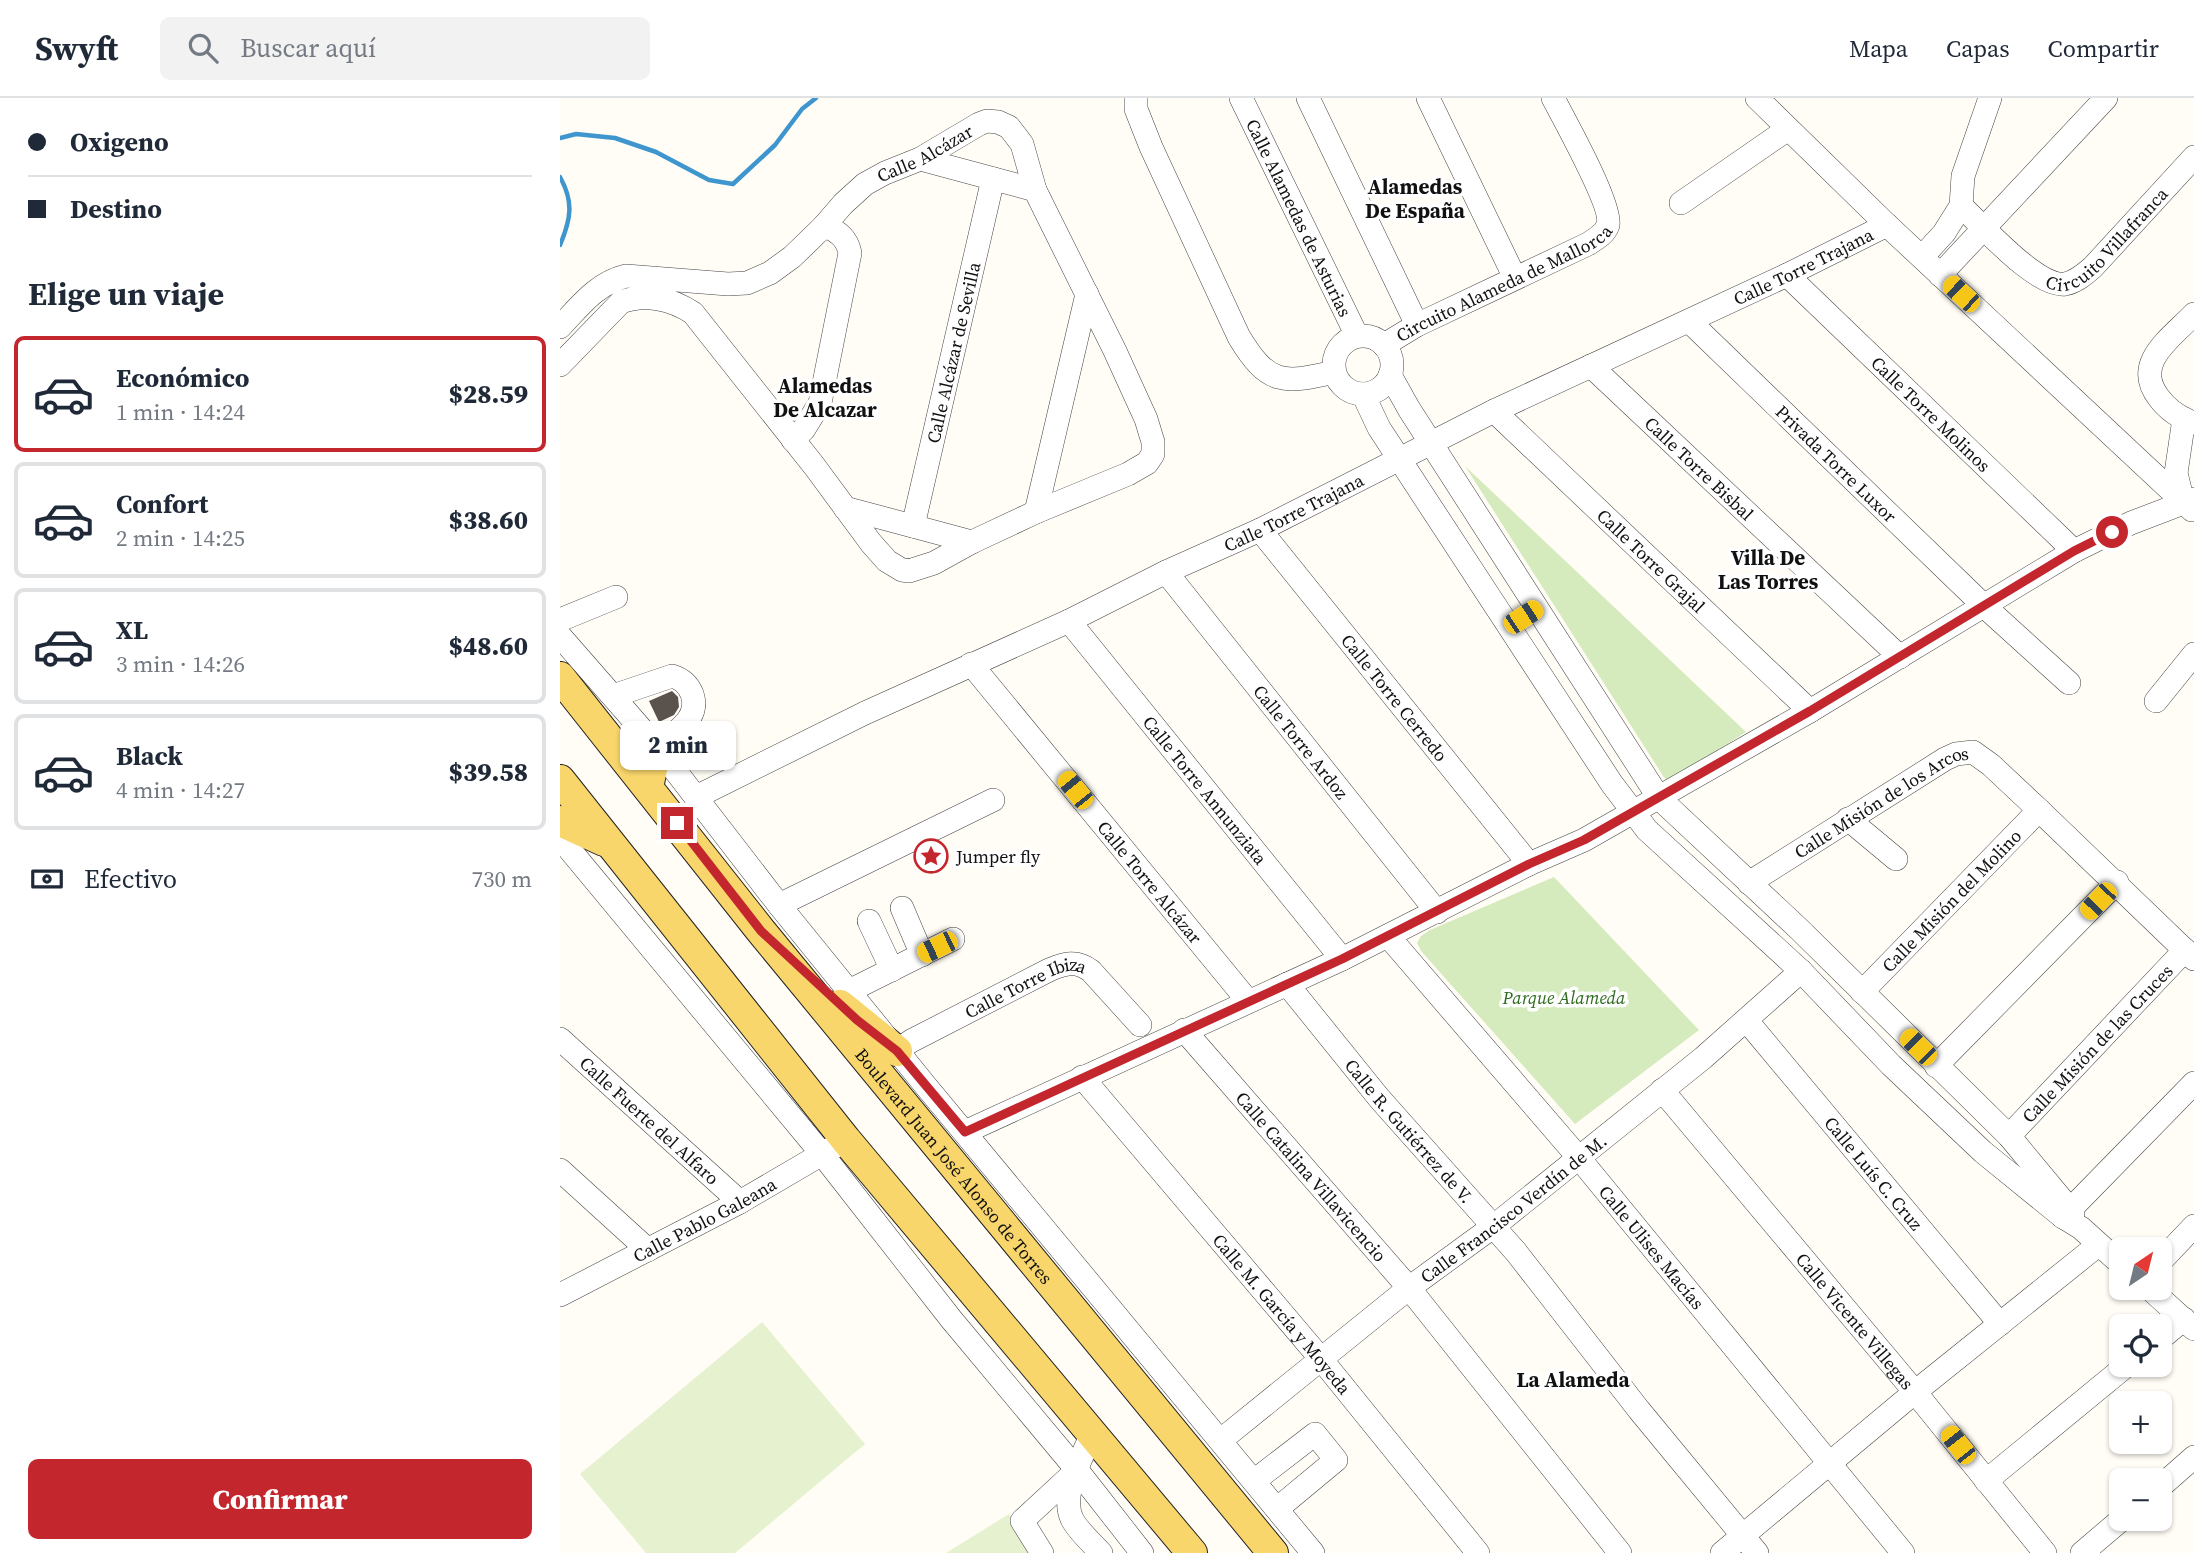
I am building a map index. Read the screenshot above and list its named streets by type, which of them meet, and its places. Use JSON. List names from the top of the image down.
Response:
{
  "streets": {
    "main road": ["Boulevard Juan José Alonso de Torres"],
    "street": [
      "Calle Alcázar",
      "Calle Alamedas de Asturias",
      "Circuito Villafranca",
      "Calle Torre Trajana",
      "Circuito Alameda de Mallorca",
      "Calle Alcázar de Sevilla",
      "Calle Torre Molinos",
      "Privada Torre Luxor",
      "Calle Torre Bisbal",
      "Calle Torre Grajal",
      "Calle Torre Cerredo",
      "Calle Torre Ardoz",
      "Calle Torre Annunziata",
      "Calle Misión de los Arcos",
      "Calle Torre Alcázar",
      "Calle Misión del Molino",
      "Calle Torre Ibiza",
      "Calle Misión de las Cruces",
      "Calle Fuerte del Alfaro",
      "Calle R. Gutiérrez de V.",
      "Calle Luís C. Cruz",
      "Calle Catalina Villavicencio",
      "Calle Francisco Verdín de M.",
      "Calle Pablo Galeana",
      "Calle Ulises Macías",
      "Calle M. García y Moyeda",
      "Calle Vicente Villegas"
    ]
  },
  "crossings": [
    ["Calle Alamedas de Asturias", "Circuito Alameda de Mallorca"],
    ["Calle Torre Trajana", "Calle Torre Molinos"],
    ["Calle Torre Trajana", "Privada Torre Luxor"],
    ["Calle Torre Trajana", "Calle Torre Bisbal"],
    ["Calle Torre Trajana", "Calle Torre Grajal"],
    ["Calle Torre Trajana", "Calle Torre Cerredo"],
    ["Calle Torre Trajana", "Calle Torre Ardoz"],
    ["Calle Torre Trajana", "Calle Torre Annunziata"],
    ["Calle Torre Trajana", "Calle Torre Alcázar"],
    ["Calle Misión de los Arcos", "Calle Misión del Molino"],
    ["Calle Misión de los Arcos", "Calle Misión de las Cruces"],
    ["Calle Fuerte del Alfaro", "Calle Pablo Galeana"],
    ["Calle R. Gutiérrez de V.", "Calle Francisco Verdín de M."],
    ["Calle Luís C. Cruz", "Calle Francisco Verdín de M."],
    ["Calle Catalina Villavicencio", "Calle Francisco Verdín de M."],
    ["Calle Francisco Verdín de M.", "Calle Ulises Macías"],
    ["Calle Francisco Verdín de M.", "Calle M. García y Moyeda"],
    ["Calle Francisco Verdín de M.", "Calle Vicente Villegas"]
  ],
  "districts": [
    "Alamedas De España",
    "Alamedas De Alcazar",
    "Villa De Las Torres",
    "La Alameda"
  ],
  "parks": ["Parque Alameda"],
  "places": {
    "place": ["Jumper fly"]
  },
  "north": "top right",
  "page": {
    "header": "Swyft",
    "search": "Buscar aquí",
    "nav": ["Mapa", "Capas", "Compartir"],
    "banner": ["Oxigeno", "Destino"],
    "heading": "Elige un viaje",
    "list": [
      {
        "name": "Económico",
        "note": "1 min · 14:24",
        "value": "$28.59"
      },
      {
        "name": "Confort",
        "note": "2 min · 14:25",
        "value": "$38.60"
      },
      {
        "name": "XL",
        "note": "3 min · 14:26",
        "value": "$48.60"
      },
      {
        "name": "Black",
        "note": "4 min · 14:27",
        "value": "$39.58"
      }
    ],
    "bubble": "2 min",
    "pay": ["Efectivo", "730 m"],
    "map_buttons": ["+", "−"],
    "buttons": "Confirmar"
  }
}
